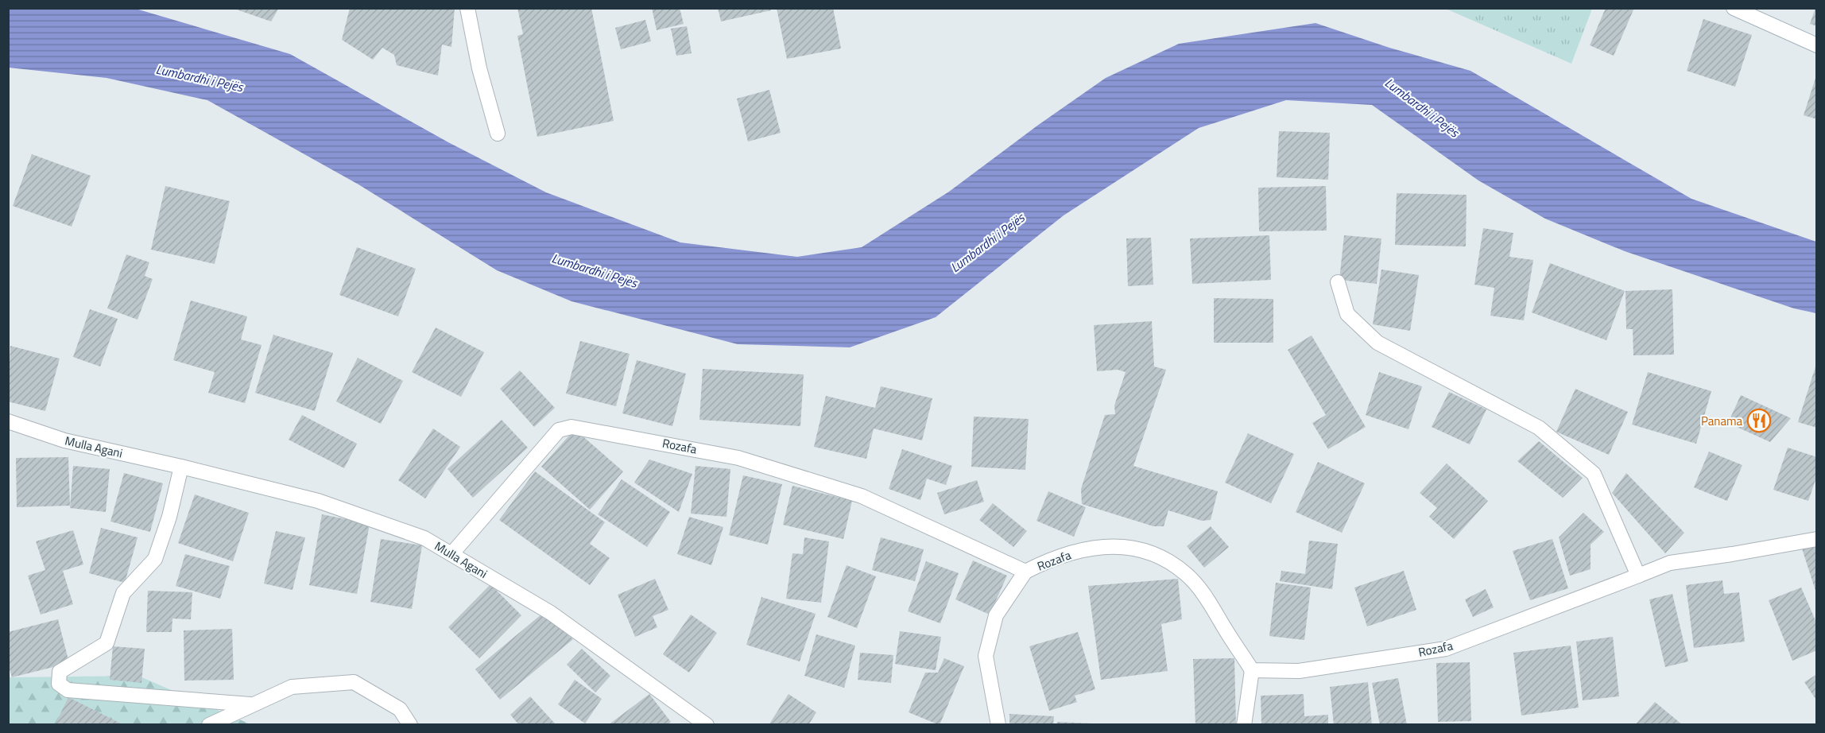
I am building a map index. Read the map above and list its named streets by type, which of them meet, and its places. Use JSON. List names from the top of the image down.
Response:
{
  "streets": {
    "street": ["Rozafa", "Mulla Agani"]
  },
  "crossings": [
    ["Rozafa", "Mulla Agani"]
  ],
  "water": ["Lumbardhi i Pejës"],
  "places": {
    "restaurant": ["Panama"]
  }
}
